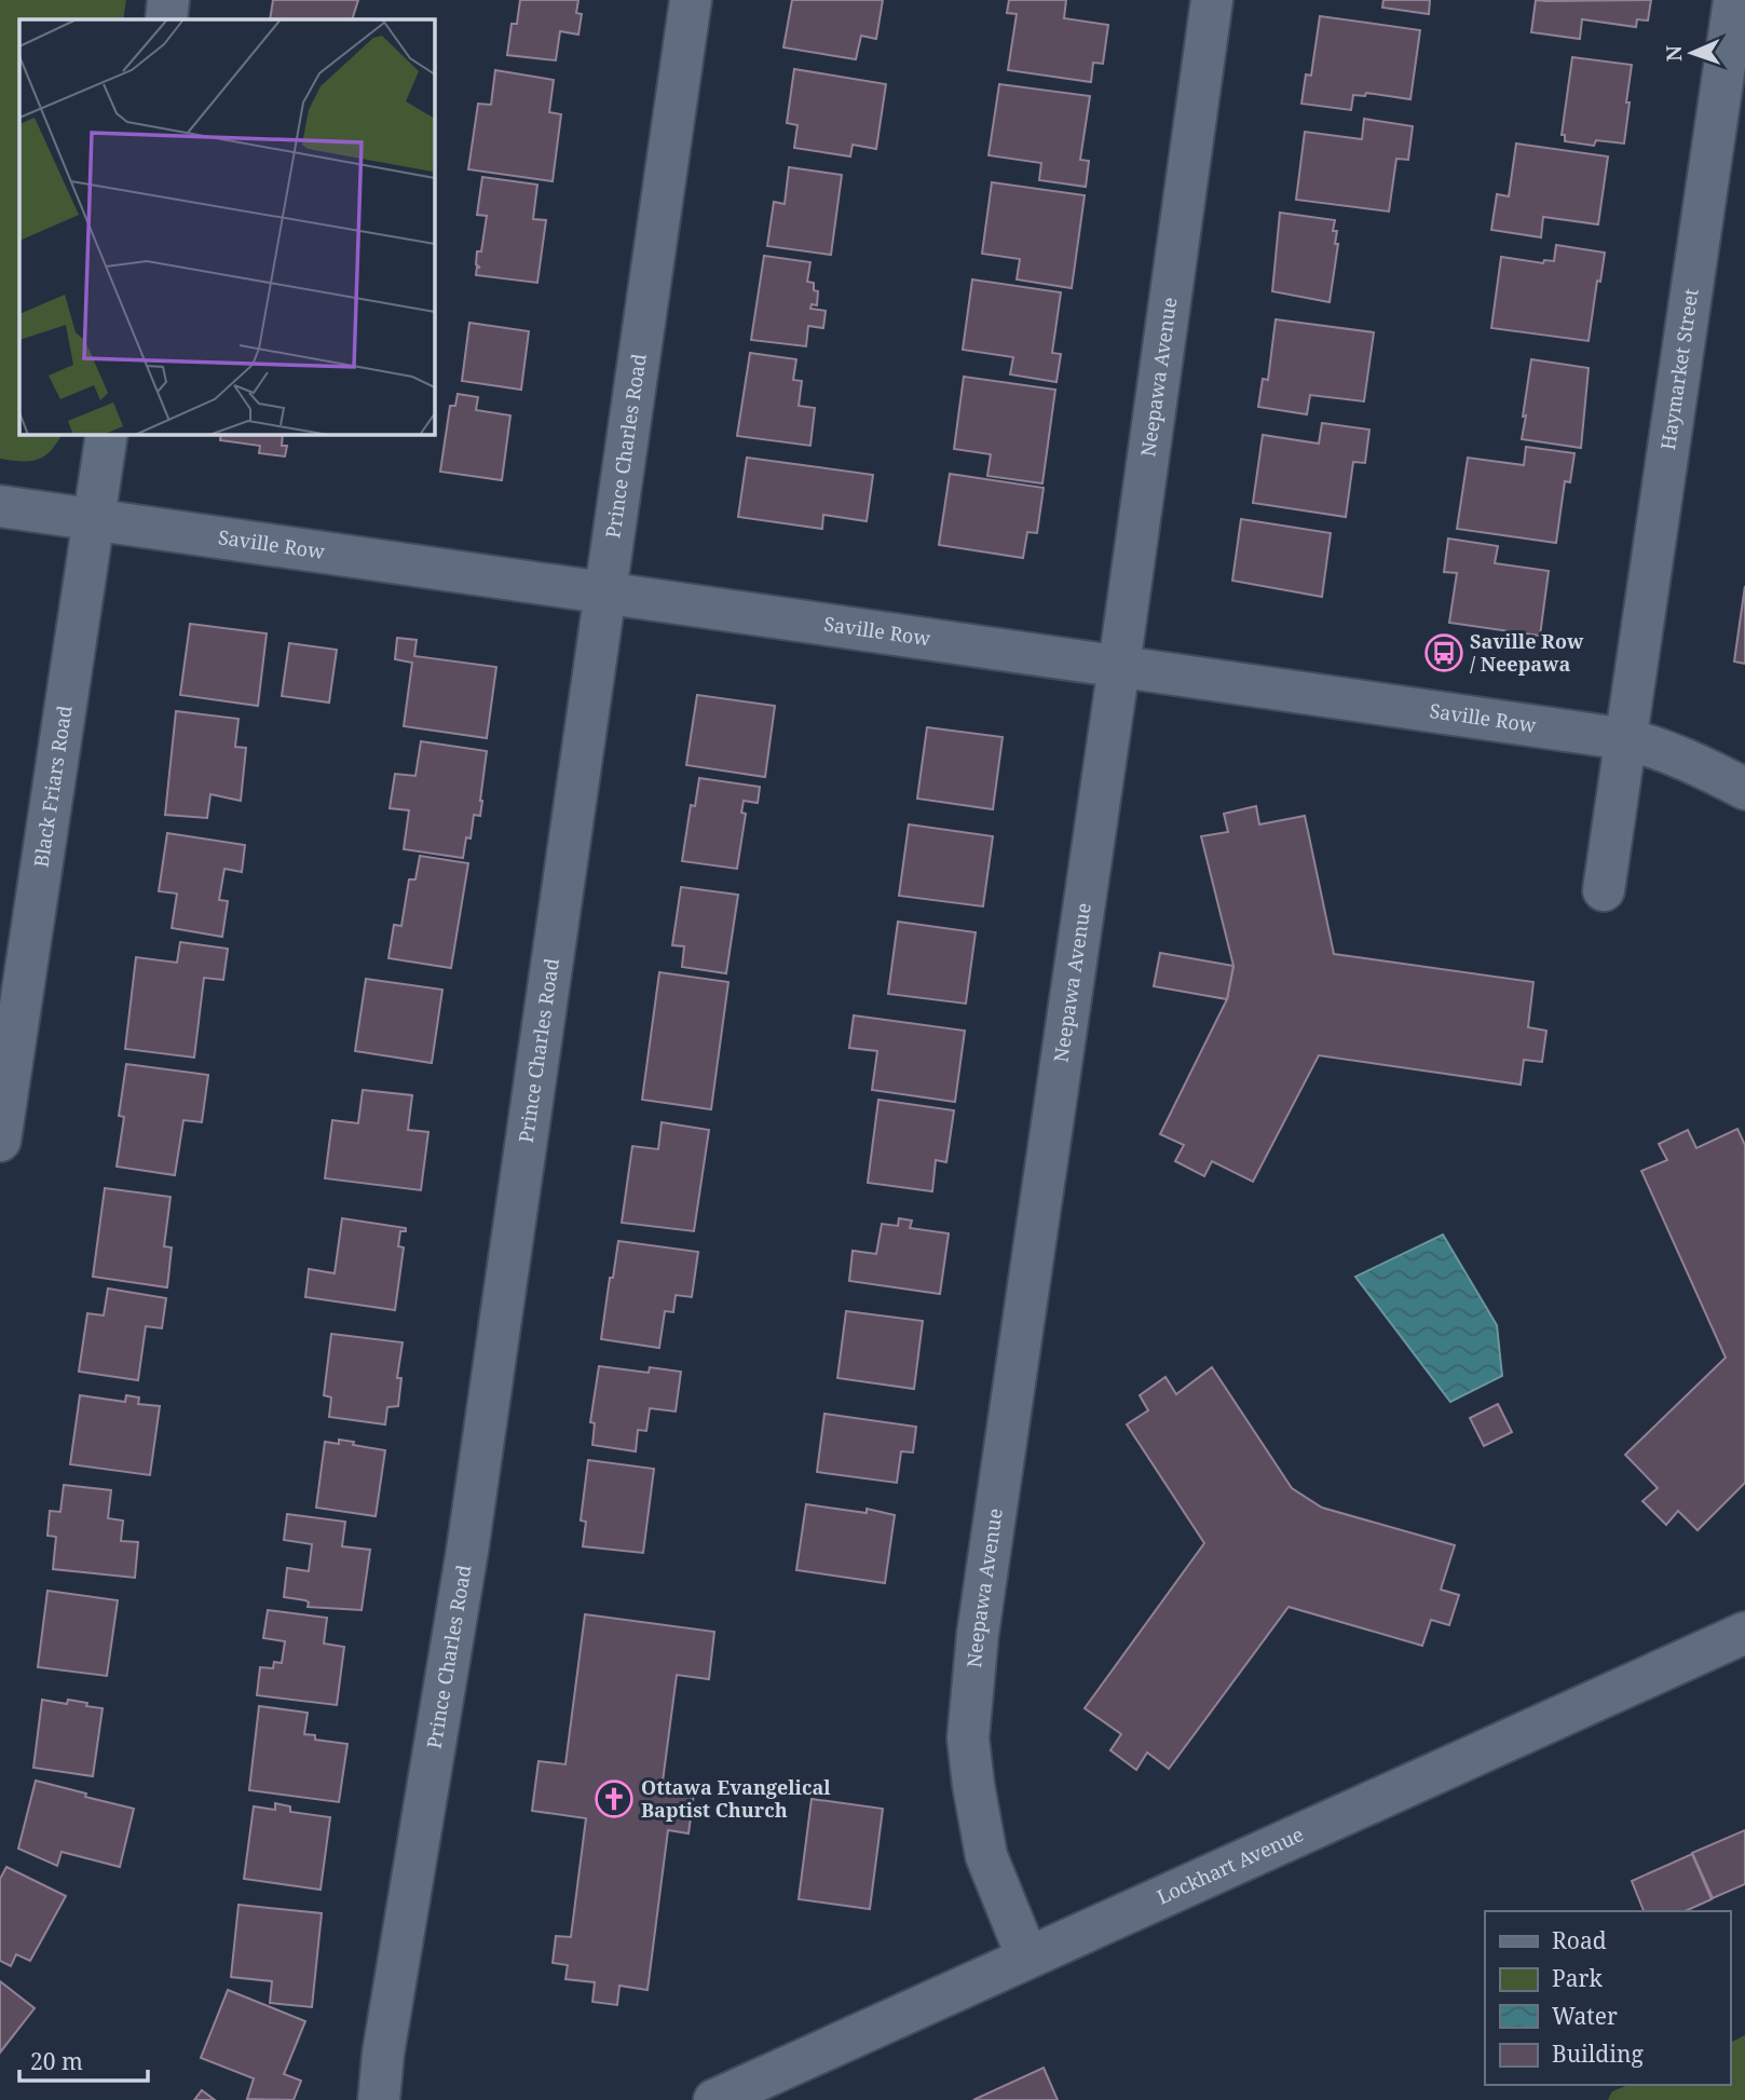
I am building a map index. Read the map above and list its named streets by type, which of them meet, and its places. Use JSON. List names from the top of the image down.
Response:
{
  "streets": {
    "street": [
      "Haymarket Street",
      "Neepawa Avenue",
      "Prince Charles Road",
      "Saville Row",
      "Black Friars Road",
      "Lockhart Avenue"
    ]
  },
  "crossings": [
    ["Haymarket Street", "Saville Row"],
    ["Neepawa Avenue", "Saville Row"],
    ["Neepawa Avenue", "Lockhart Avenue"],
    ["Prince Charles Road", "Saville Row"],
    ["Saville Row", "Black Friars Road"]
  ],
  "places": {
    "bus stop": ["Saville Row / Neepawa"],
    "church": ["Ottawa Evangelical Baptist Church"]
  },
  "legend": [
    "Road",
    "Park",
    "Water",
    "Building"
  ],
  "scale_bar": "20 m",
  "north": "left"
}
